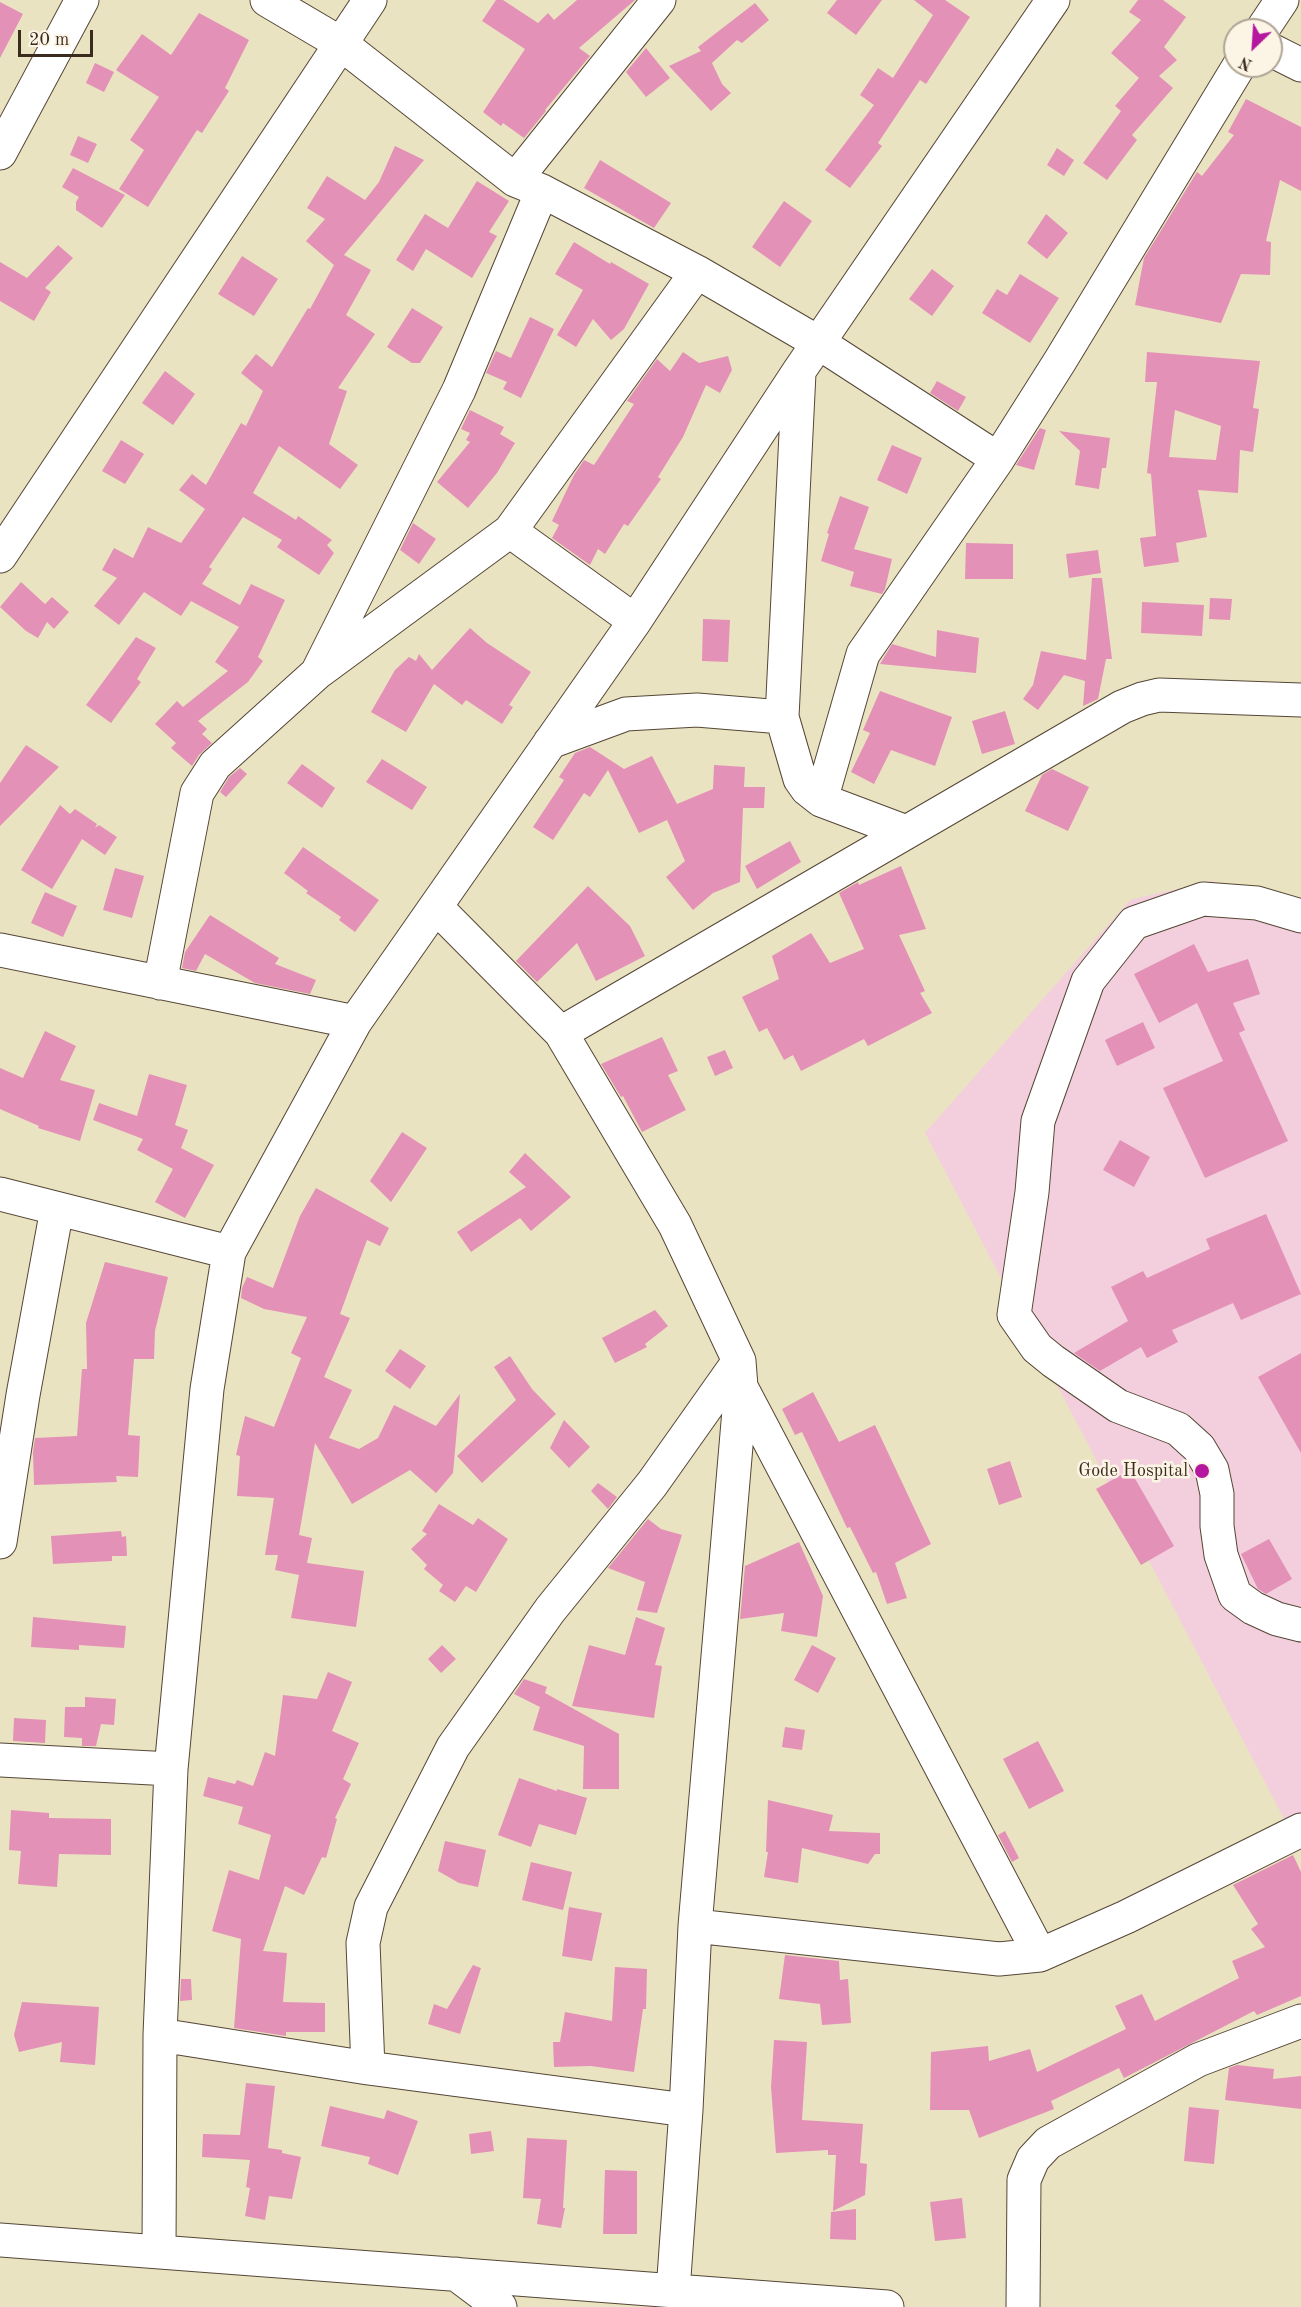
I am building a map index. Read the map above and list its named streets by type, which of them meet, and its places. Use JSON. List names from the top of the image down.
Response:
{
  "places": ["Gode Hospital"],
  "scale_bar": "20 m",
  "north": "bottom left"
}
